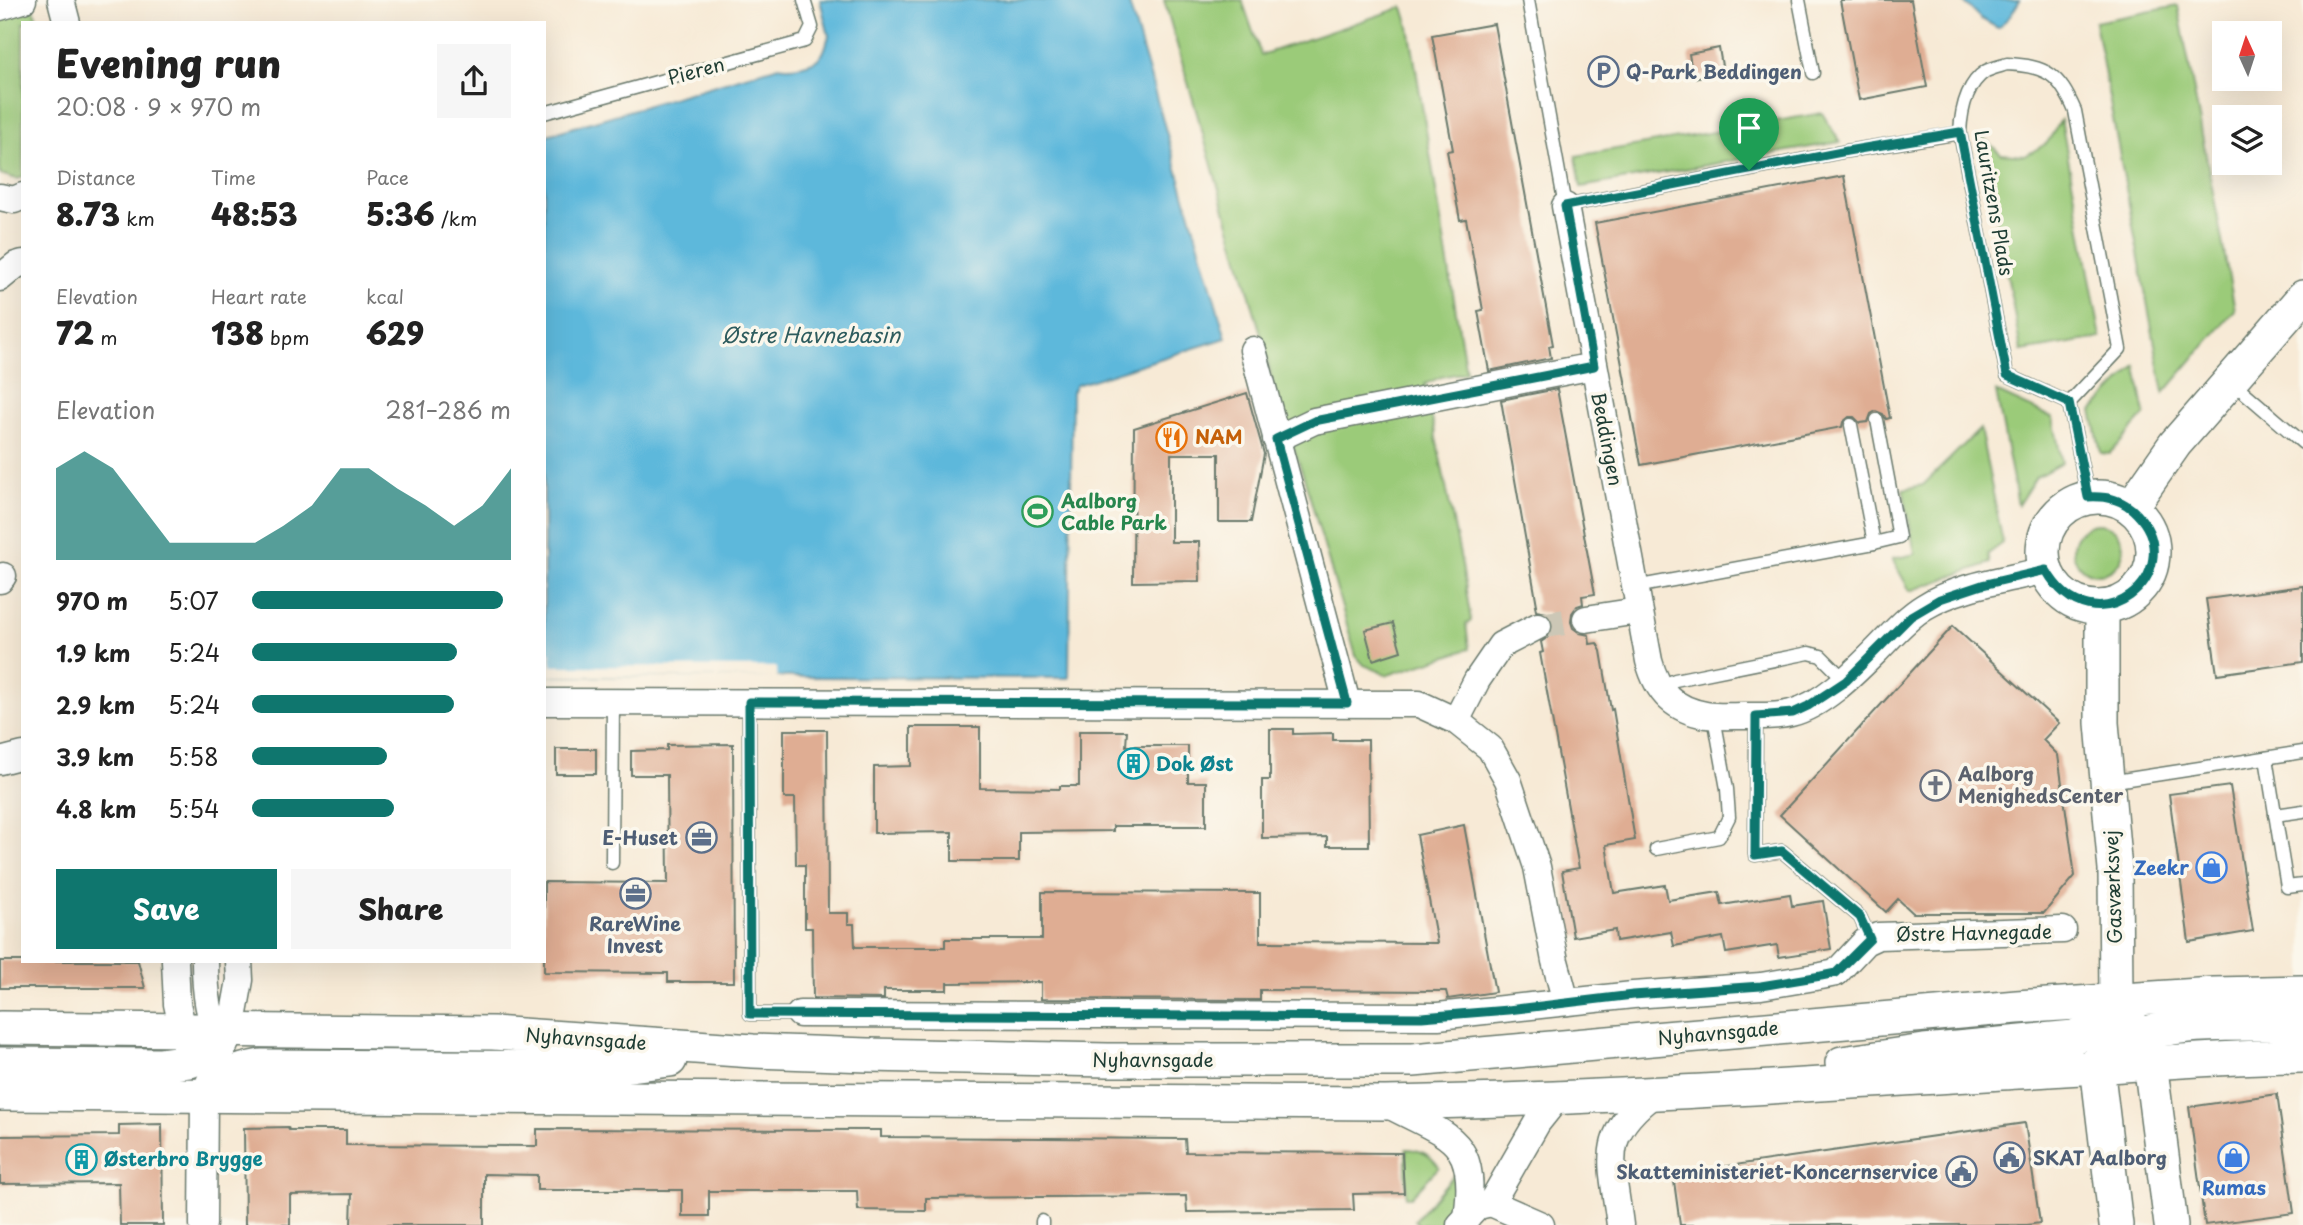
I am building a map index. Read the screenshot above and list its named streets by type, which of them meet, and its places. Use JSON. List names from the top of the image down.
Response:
{
  "streets": {
    "street": [
      "Beddingen",
      "Gasværksvej",
      "Østre Havnegade",
      "Nyhavnsgade"
    ],
    "lane": ["Pieren", "Lauritzens Plads"]
  },
  "crossings": [
    ["Gasværksvej", "Nyhavnsgade"]
  ],
  "water": ["Østre Havnebasin"],
  "places": {
    "parking": ["Q-Park Beddingen"],
    "restaurant": ["NAM"],
    "sports": ["Aalborg Cable Park"],
    "building": ["Dok Øst", "Østerbro Brygge"],
    "church": ["Aalborg MenighedsCenter"],
    "office": ["E-Huset", "RareWine Invest"],
    "shop": ["Zeekr", "Rumas"],
    "public building": ["SKAT Aalborg", "Skatteministeriet-Koncernservice"]
  },
  "north": "top",
  "page": {
    "heading": ["Evening run", "20:08 · 9 × 970 m"],
    "stats": [
      ["Distance", "8.73 km"],
      ["Time", "48:53"],
      ["Pace", "5:36 /km"],
      ["Elevation", "72 m"],
      ["Heart rate", "138 bpm"],
      ["kcal", "629"]
    ],
    "chart": ["Elevation", "281–286 m"],
    "list": [
      {
        "name": "970 m",
        "note": "5:07"
      },
      {
        "name": "1.9 km",
        "note": "5:24"
      },
      {
        "name": "2.9 km",
        "note": "5:24"
      },
      {
        "name": "3.9 km",
        "note": "5:58"
      },
      {
        "name": "4.8 km",
        "note": "5:54"
      }
    ],
    "buttons": ["Save", "Share"]
  }
}
